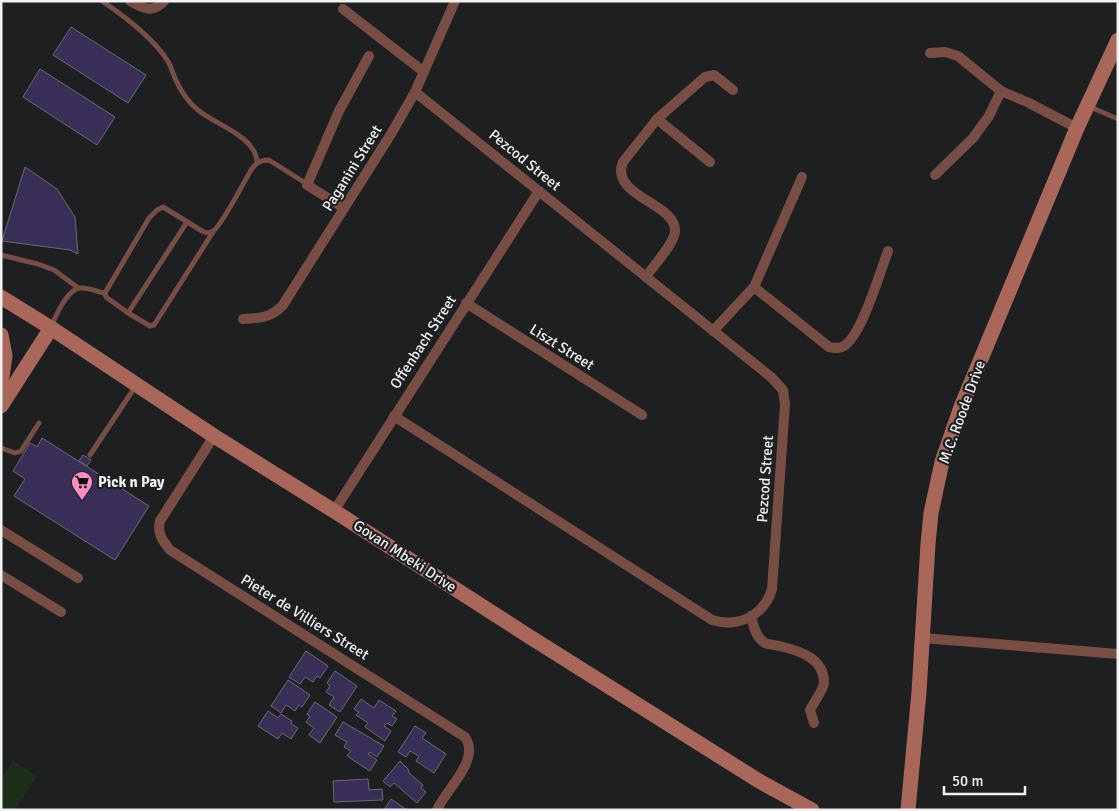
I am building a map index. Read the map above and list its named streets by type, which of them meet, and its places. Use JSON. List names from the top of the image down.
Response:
{
  "streets": {
    "street": [
      "Pezcod Street",
      "Paganini Street",
      "Offenbach Street",
      "Liszt Street",
      "M.C. Roode Drive",
      "Govan Mbeki Drive",
      "Pieter de Villiers Street"
    ]
  },
  "crossings": [
    ["Pezcod Street", "Paganini Street"],
    ["Pezcod Street", "Offenbach Street"],
    ["Offenbach Street", "Liszt Street"],
    ["Offenbach Street", "Govan Mbeki Drive"],
    ["Govan Mbeki Drive", "Pieter de Villiers Street"]
  ],
  "places": {
    "supermarket": ["Pick n Pay"]
  },
  "scale_bar": "50 m"
}
